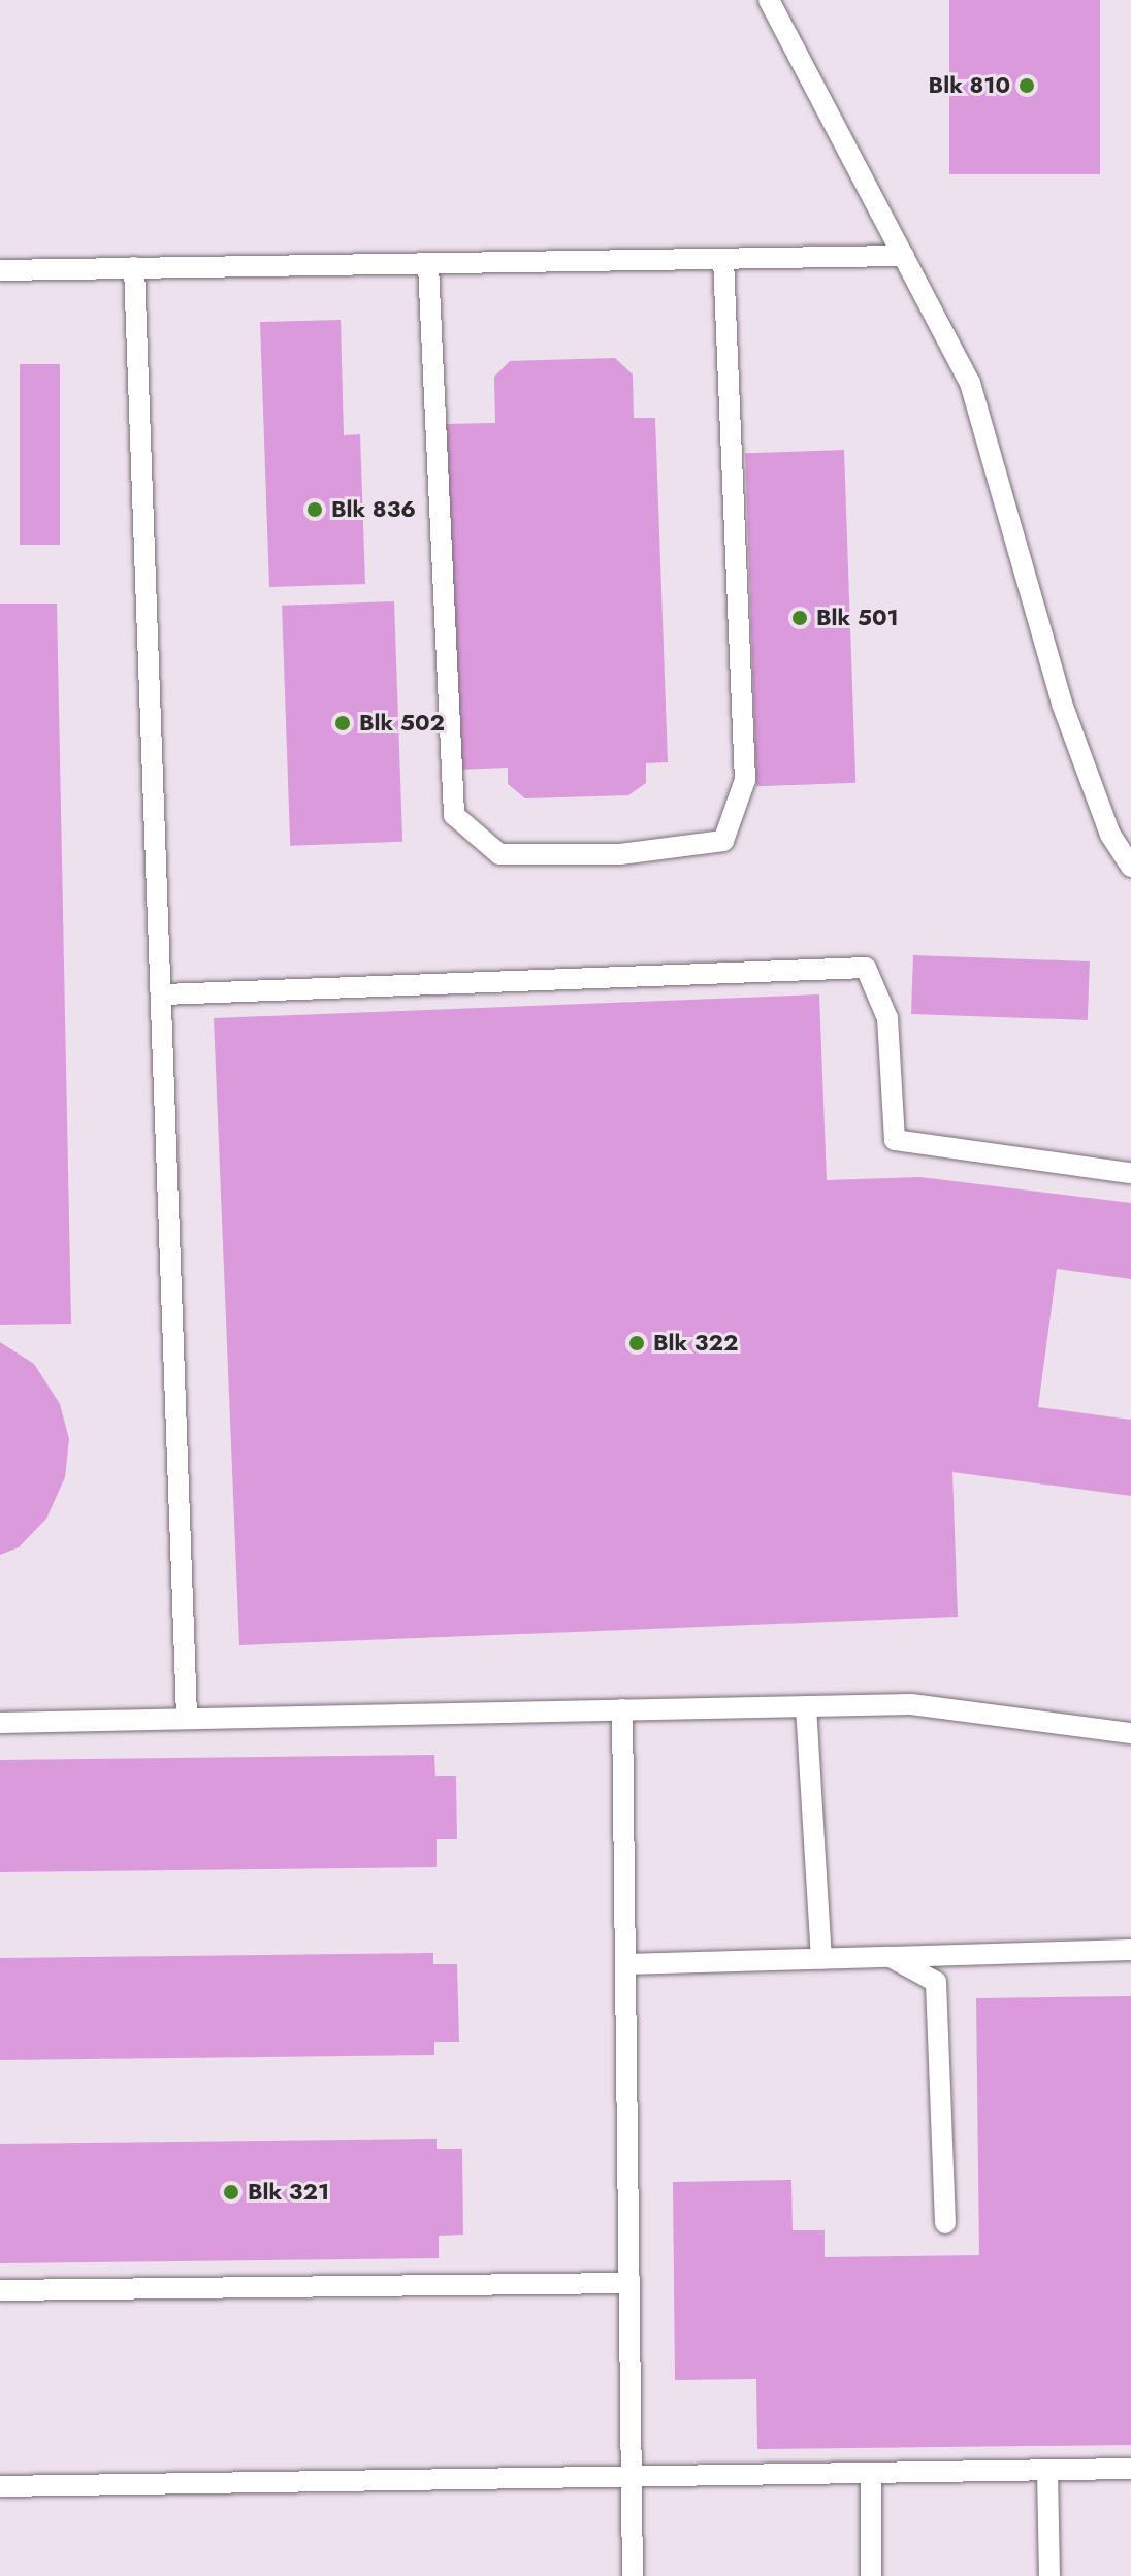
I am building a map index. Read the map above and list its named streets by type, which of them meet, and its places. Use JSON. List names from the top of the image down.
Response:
{
  "places": [
    "Blk 810",
    "Blk 836",
    "Blk 501",
    "Blk 502",
    "Blk 322",
    "Blk 321"
  ]
}
